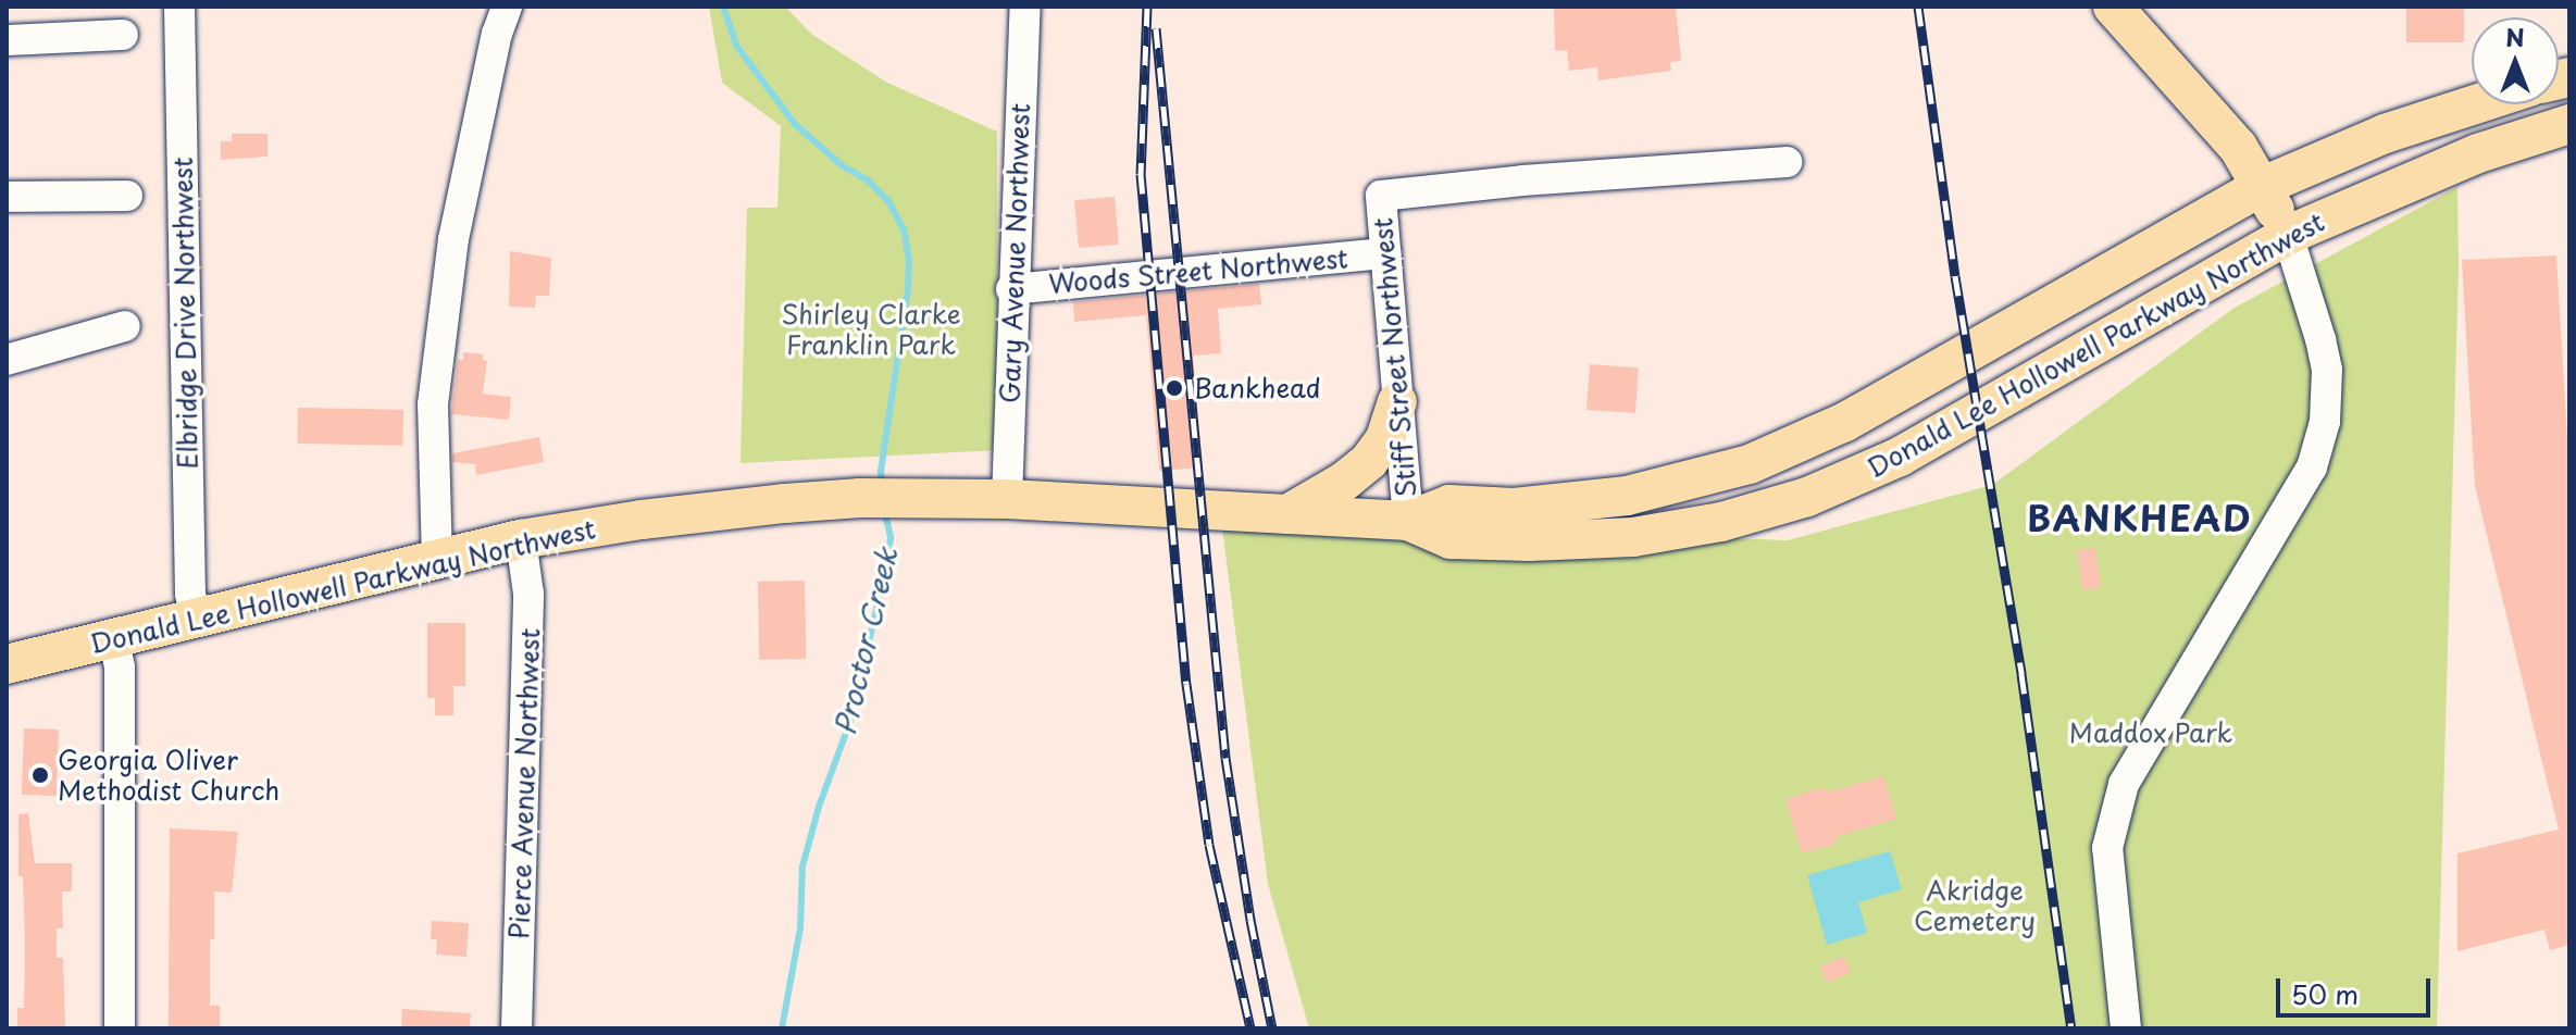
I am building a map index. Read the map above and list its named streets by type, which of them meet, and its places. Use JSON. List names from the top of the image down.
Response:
{
  "streets": {
    "main road": ["Donald Lee Hollowell Parkway Northwest"],
    "street": [
      "Gary Avenue Northwest",
      "Woods Street Northwest",
      "Elbridge Drive Northwest",
      "Stiff Street Northwest",
      "Pierce Avenue Northwest"
    ]
  },
  "crossings": [
    ["Gary Avenue Northwest", "Woods Street Northwest"],
    ["Gary Avenue Northwest", "Donald Lee Hollowell Parkway Northwest"],
    ["Woods Street Northwest", "Stiff Street Northwest"],
    ["Elbridge Drive Northwest", "Donald Lee Hollowell Parkway Northwest"],
    ["Donald Lee Hollowell Parkway Northwest", "Stiff Street Northwest"],
    ["Donald Lee Hollowell Parkway Northwest", "Pierce Avenue Northwest"]
  ],
  "districts": ["BANKHEAD"],
  "water": ["Proctor Creek"],
  "parks": ["Shirley Clarke Franklin Park", "Maddox Park", "Akridge Cemetery"],
  "places": ["Bankhead", "Georgia Oliver Methodist Church"],
  "scale_bar": "50 m",
  "north": "top"
}
